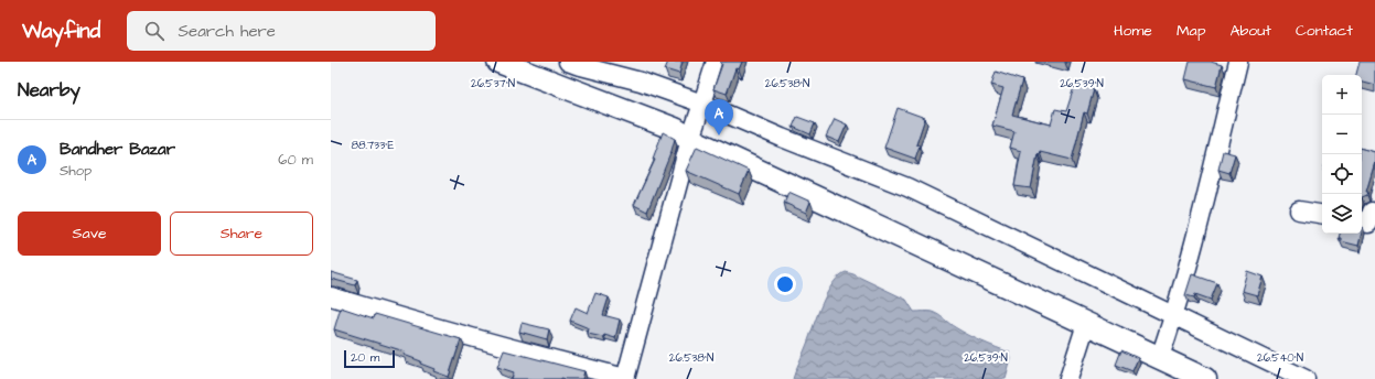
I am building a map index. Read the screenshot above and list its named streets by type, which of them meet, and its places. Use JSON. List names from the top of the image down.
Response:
{
  "scale_bar": "20 m",
  "page": {
    "header": "Wayfind",
    "search": "Search here",
    "nav": [
      "Home",
      "Map",
      "About",
      "Contact"
    ],
    "heading": "Nearby",
    "map_buttons": ["+", "−"],
    "pins": "A",
    "list": [
      {
        "mark": "A",
        "name": "Bandher Bazar",
        "note": "Shop",
        "value": "60 m"
      }
    ],
    "buttons": ["Save", "Share"],
    "scale": "20 m"
  },
  "coordinates": [
    "26.537°N",
    "26.538°N",
    "26.539°N",
    "88.733°E",
    "26.540°N"
  ]
}
